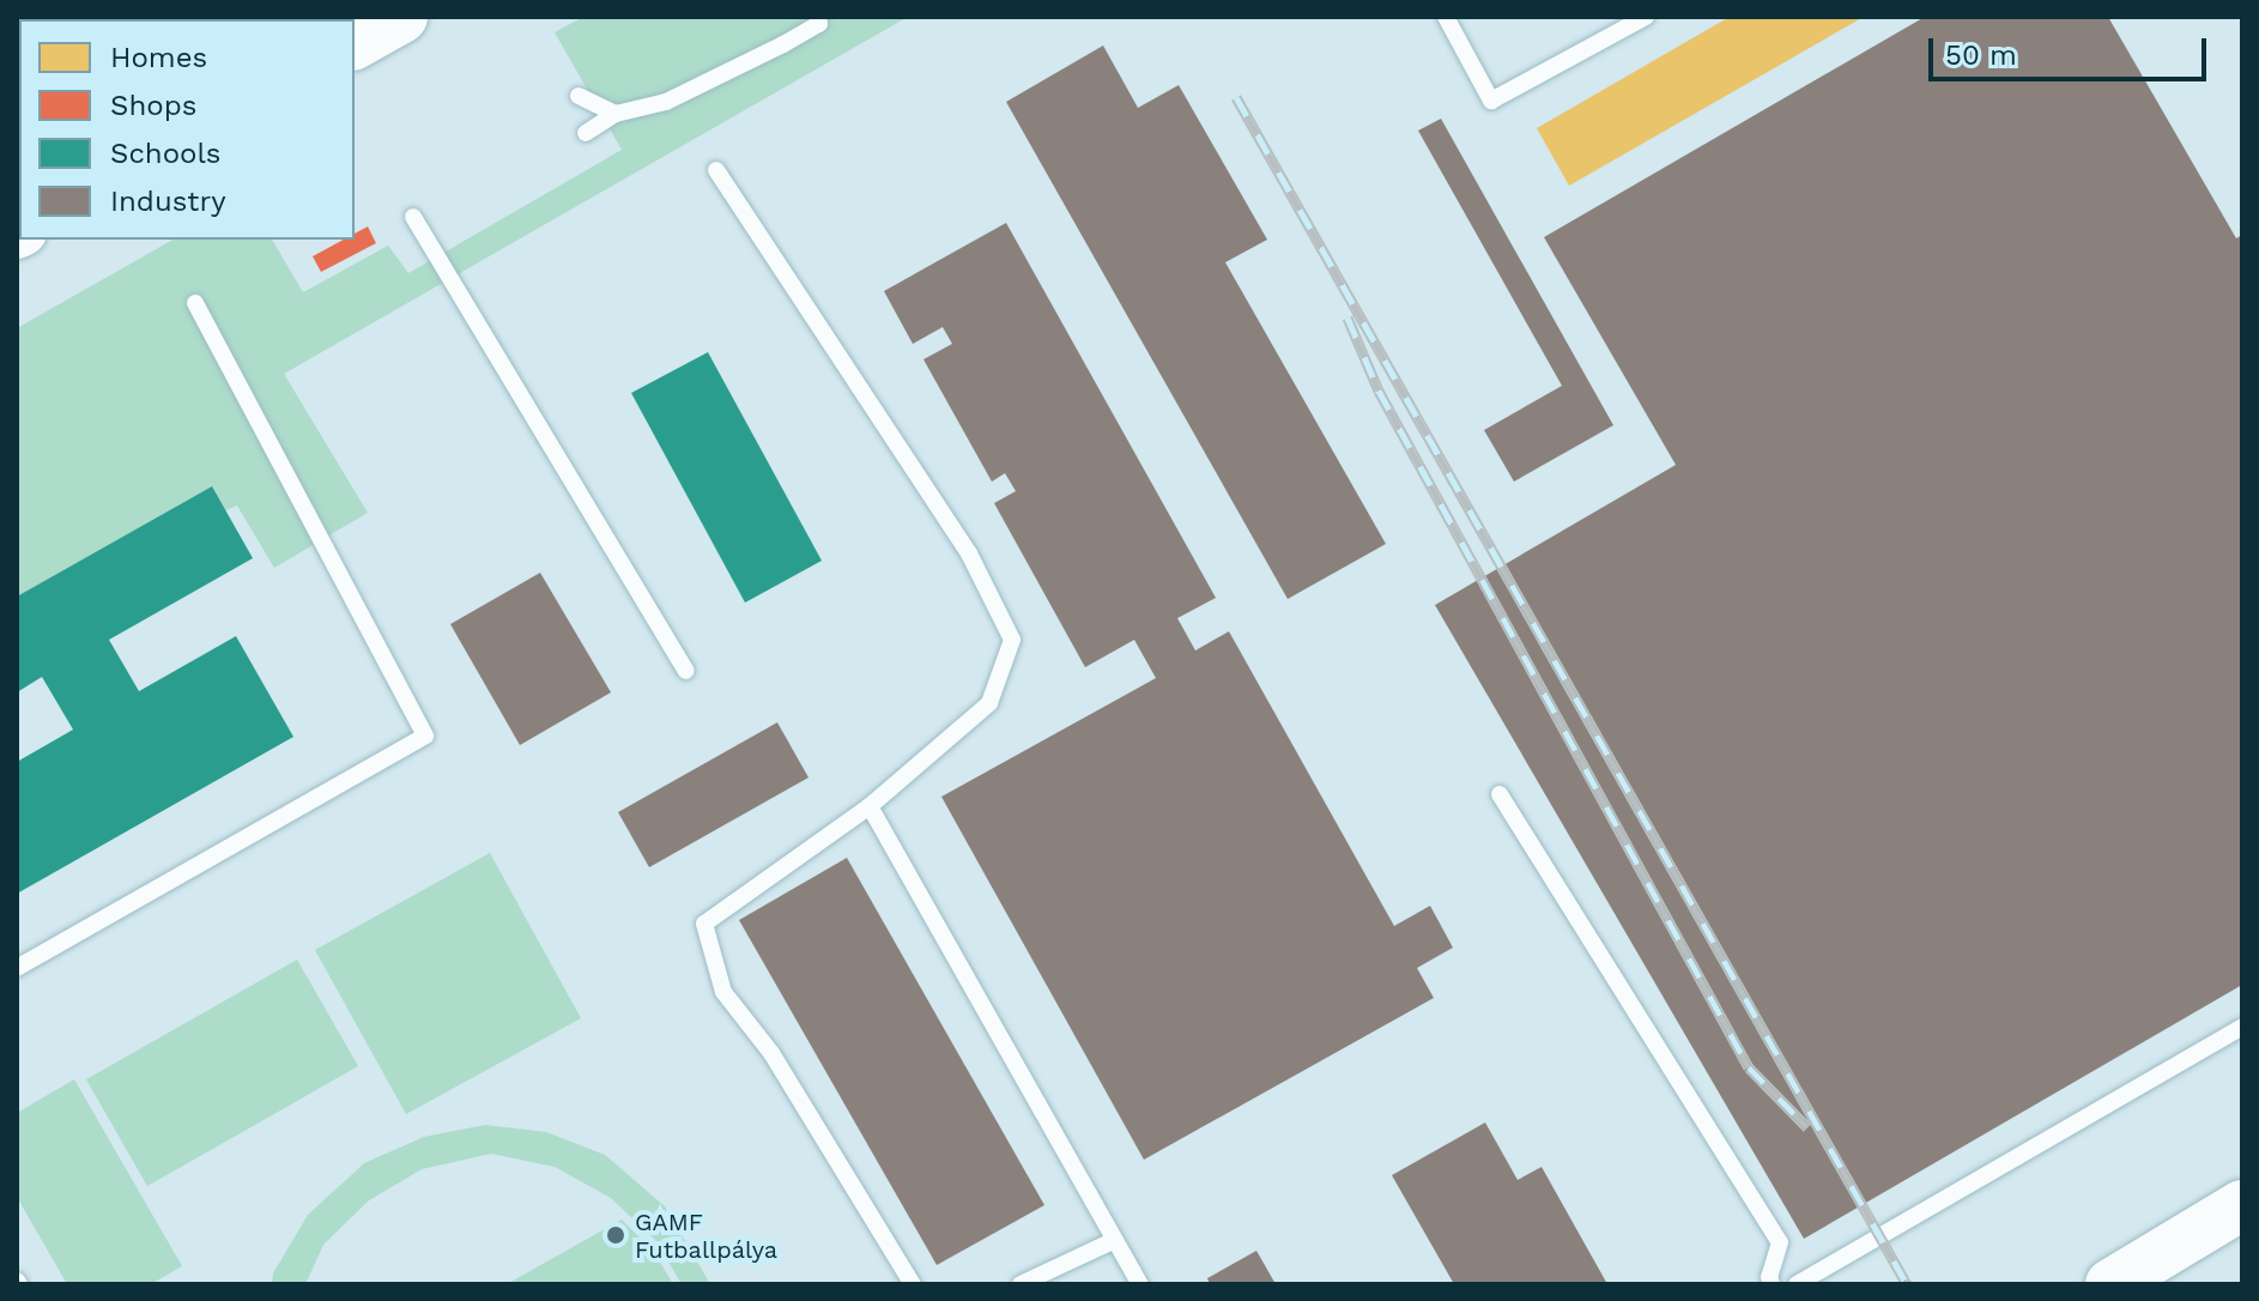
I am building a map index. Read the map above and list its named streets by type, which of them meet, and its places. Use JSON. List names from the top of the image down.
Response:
{
  "places": ["GAMF Futballpálya"],
  "legend": [
    "Homes",
    "Shops",
    "Schools",
    "Industry"
  ],
  "scale_bar": "50 m"
}
